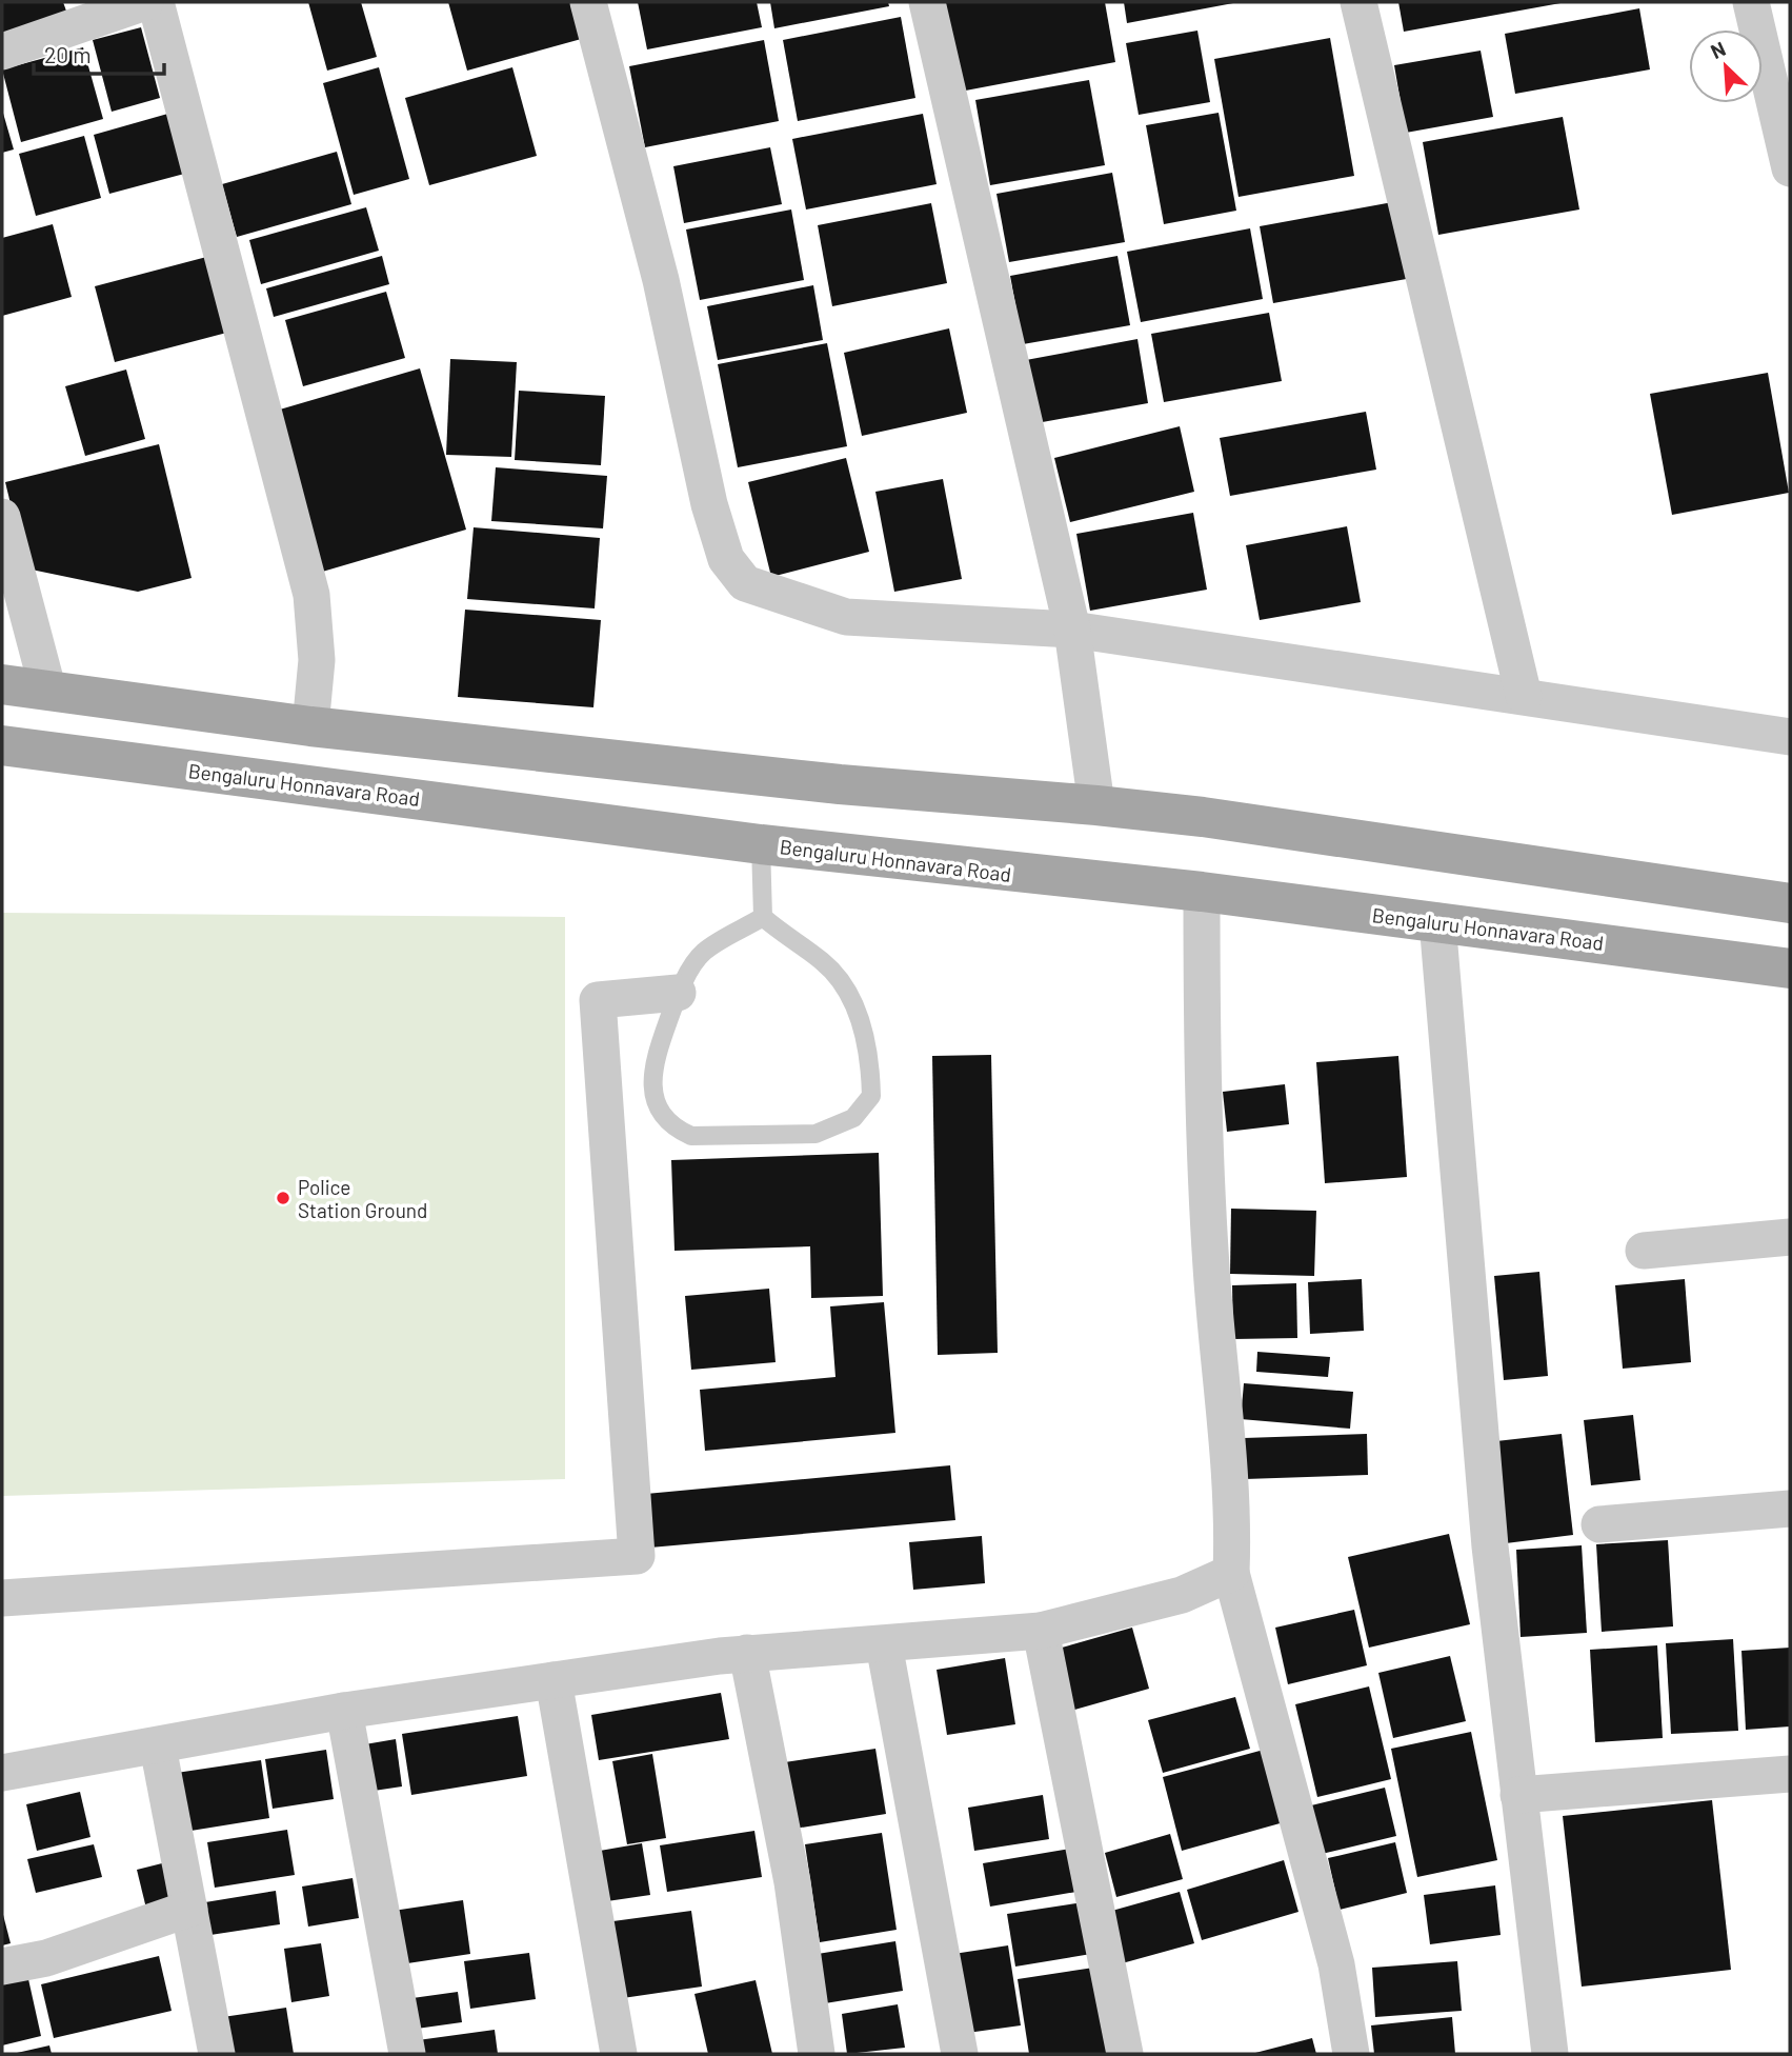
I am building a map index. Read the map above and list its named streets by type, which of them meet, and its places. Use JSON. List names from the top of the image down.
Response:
{
  "streets": {
    "main road": ["Bengaluru Honnavara Road"]
  },
  "places": ["Police Station Ground"],
  "scale_bar": "20 m",
  "north": "top left"
}
